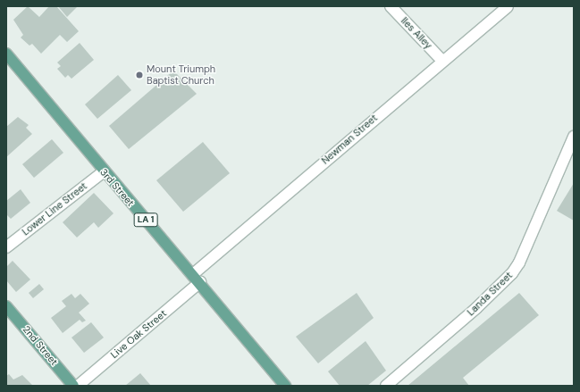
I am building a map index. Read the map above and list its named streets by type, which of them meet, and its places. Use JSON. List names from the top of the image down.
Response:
{
  "streets": {
    "main road": ["3rd Street", "LA 1", "2nd Street"],
    "street": [
      "Iles Alley",
      "Newman Street",
      "Lower Line Street",
      "Landa Street",
      "Live Oak Street"
    ]
  },
  "crossings": [
    ["Iles Alley", "Newman Street"],
    ["Newman Street", "3rd Street"],
    ["Newman Street", "Live Oak Street"],
    ["3rd Street", "Lower Line Street"],
    ["3rd Street", "Live Oak Street"]
  ],
  "places": ["Mount Triumph Baptist Church"]
}
